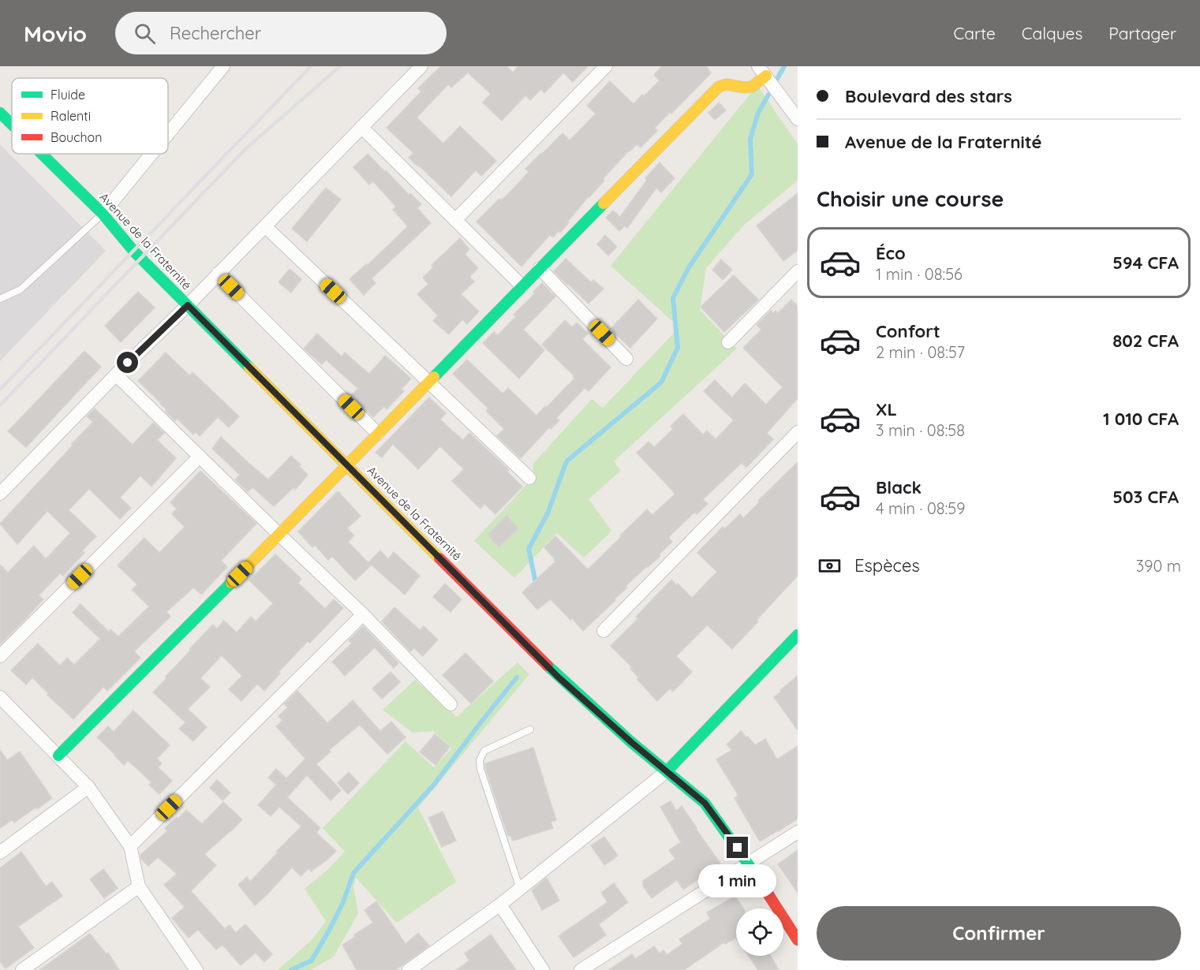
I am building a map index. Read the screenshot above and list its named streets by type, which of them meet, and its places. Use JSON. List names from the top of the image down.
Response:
{
  "streets": {
    "street": ["Avenue de la Fraternité"]
  },
  "legend": ["Fluide", "Ralenti", "Bouchon"],
  "page": {
    "header": "Movio",
    "search": "Rechercher",
    "nav": ["Carte", "Calques", "Partager"],
    "banner": ["Boulevard des stars", "Avenue de la Fraternité"],
    "heading": "Choisir une course",
    "list": [
      {
        "name": "Éco",
        "note": "1 min · 08:56",
        "value": "594 CFA"
      },
      {
        "name": "Confort",
        "note": "2 min · 08:57",
        "value": "802 CFA"
      },
      {
        "name": "XL",
        "note": "3 min · 08:58",
        "value": "1 010 CFA"
      },
      {
        "name": "Black",
        "note": "4 min · 08:59",
        "value": "503 CFA"
      }
    ],
    "pay": ["Espèces", "390 m"],
    "bubble": "1 min",
    "buttons": "Confirmer"
  }
}
